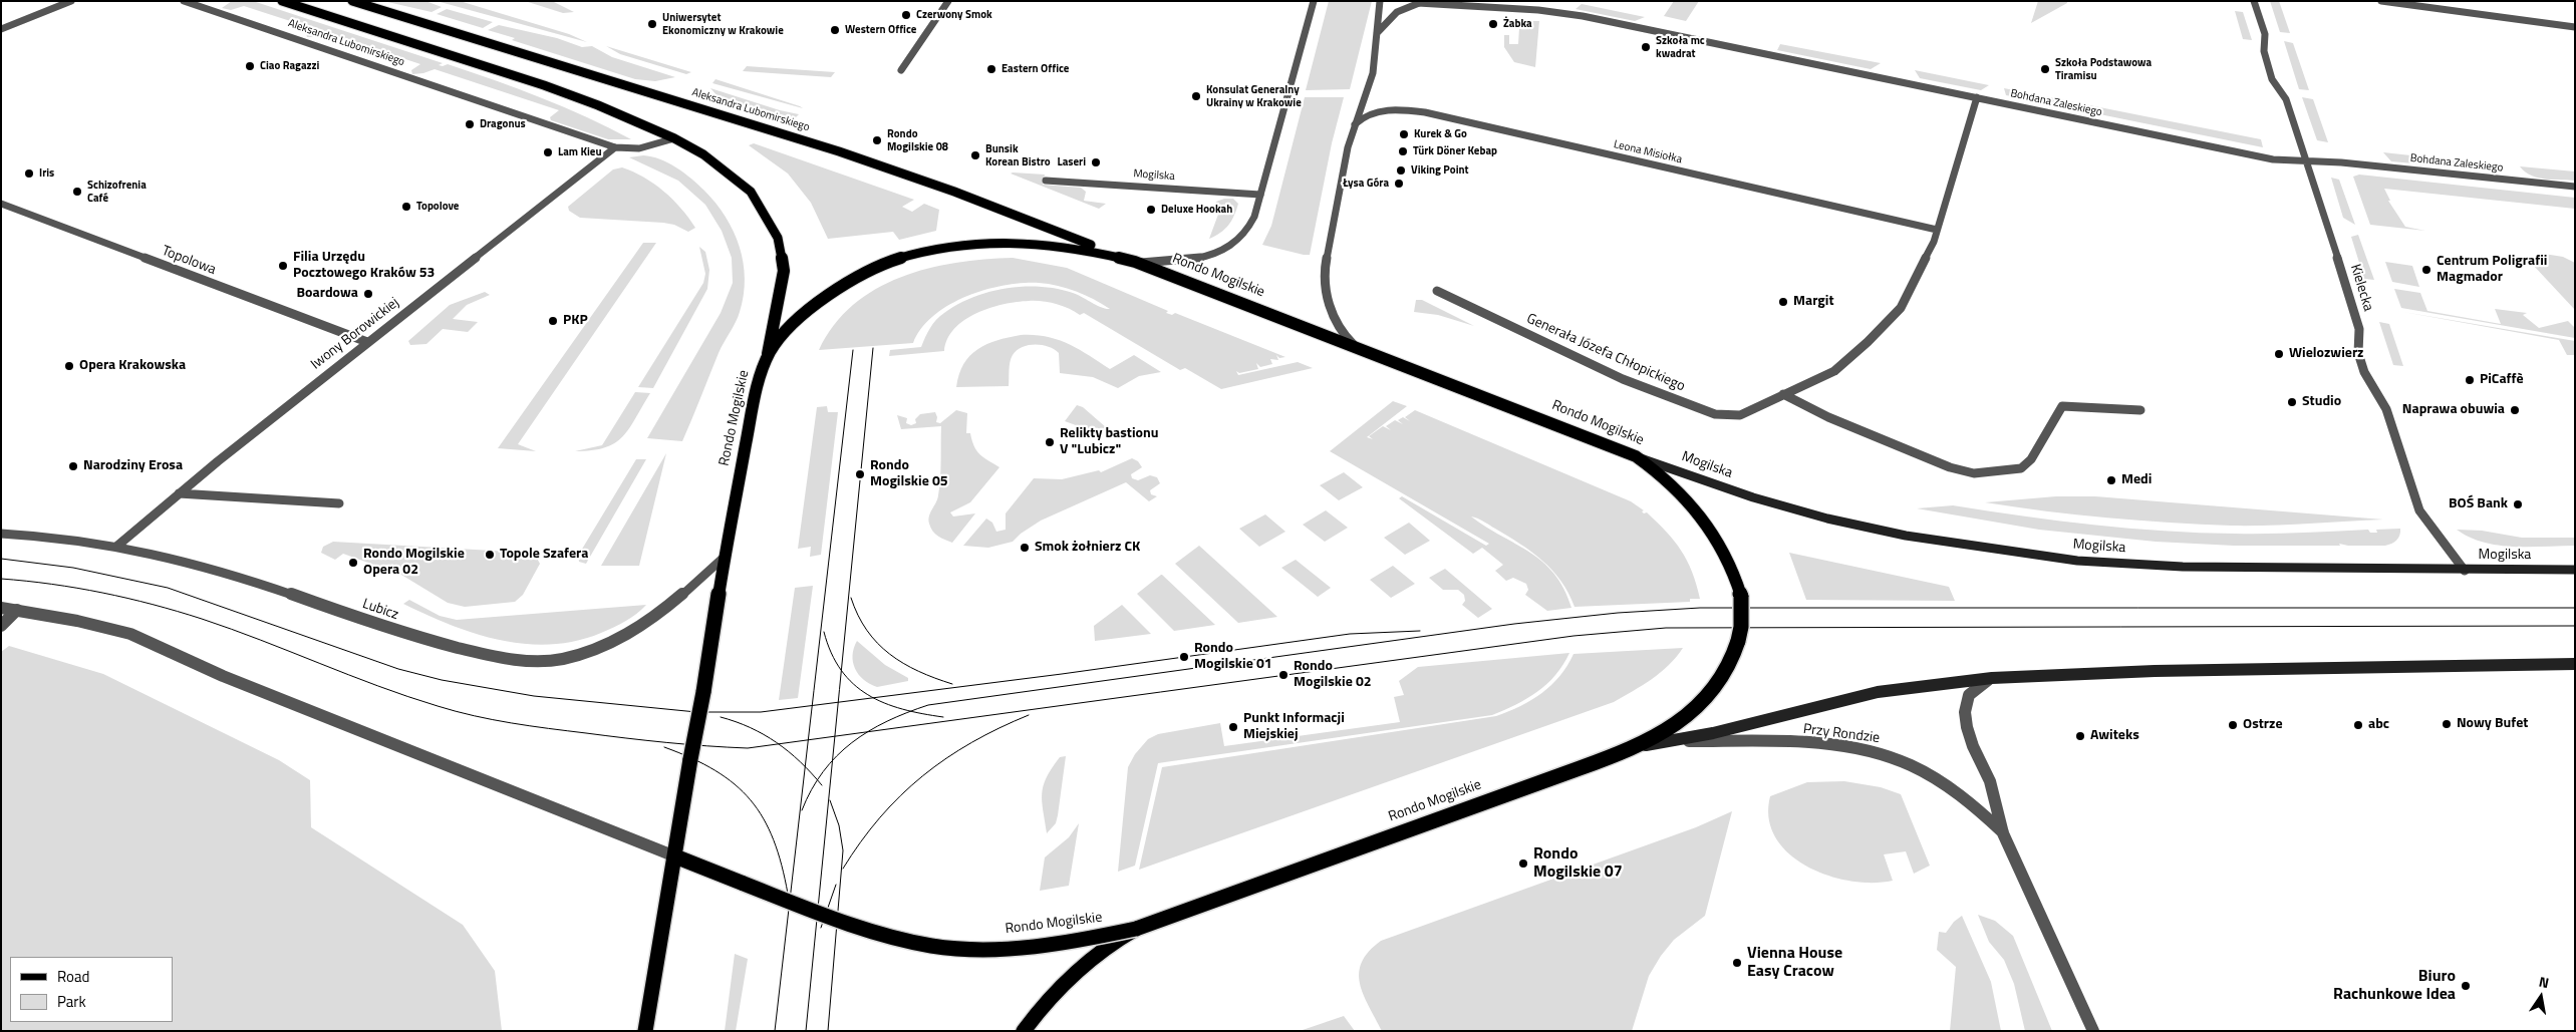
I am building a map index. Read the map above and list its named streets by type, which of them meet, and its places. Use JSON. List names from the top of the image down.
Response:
{
  "streets": {
    "main road": ["Aleksandra Lubomirskiego", "Mogilska", "Rondo Mogilskie"],
    "street": [
      "Bohdana Zaleskiego",
      "Leona Misiołka",
      "Topolowa",
      "Kielecka",
      "Iwony Borowickiej",
      "Generała Józefa Chłopickiego",
      "Lubicz",
      "Przy Rondzie"
    ]
  },
  "crossings": [
    ["Aleksandra Lubomirskiego", "Rondo Mogilskie"],
    ["Aleksandra Lubomirskiego", "Iwony Borowickiej"],
    ["Bohdana Zaleskiego", "Kielecka"],
    ["Bohdana Zaleskiego", "Generała Józefa Chłopickiego"],
    ["Leona Misiołka", "Generała Józefa Chłopickiego"],
    ["Mogilska", "Rondo Mogilskie"],
    ["Mogilska", "Kielecka"],
    ["Topolowa", "Iwony Borowickiej"],
    ["Rondo Mogilskie", "Lubicz"],
    ["Iwony Borowickiej", "Lubicz"]
  ],
  "places": [
    "Czerwony Smok",
    "Uniwersytet Ekonomiczny w Krakowie",
    "Żabka",
    "Western Office",
    "Szkoła mc kwadrat",
    "Ciao Ragazzi",
    "Eastern Office",
    "Szkoła Podstawowa Tiramisu",
    "Konsulat Generalny Ukrainy w Krakowie",
    "Dragonus",
    "Kurek & Go",
    "Rondo Mogilskie 08",
    "Türk Döner Kebap",
    "Lam Kieu",
    "Bunsik Korean Bistro",
    "Laseri",
    "Viking Point",
    "Iris",
    "Łysa Góra",
    "Schizofrenia Café",
    "Topolove",
    "Deluxe Hookah",
    "Filia Urzędu Pocztowego Kraków 53",
    "Centrum Poligrafii Magmador",
    "Boardowa",
    "Margit",
    "PKP",
    "Wielozwierz",
    "Opera Krakowska",
    "PiCaffè",
    "Studio",
    "Naprawa obuwia",
    "Relikty bastionu V \"Lubicz\"",
    "Narodziny Erosa",
    "Rondo Mogilskie 05",
    "Medi",
    "BOŚ Bank",
    "Smok żołnierz CK",
    "Topole Szafera",
    "Rondo Mogilskie Opera 02",
    "Rondo Mogilskie 01",
    "Rondo Mogilskie 02",
    "Nowy Bufet",
    "Ostrze",
    "abc",
    "Punkt Informacji Miejskiej",
    "Awiteks",
    "Rondo Mogilskie 07",
    "Vienna House Easy Cracow",
    "Biuro Rachunkowe Idea"
  ],
  "legend": ["Road", "Park"],
  "north": "top"
}
